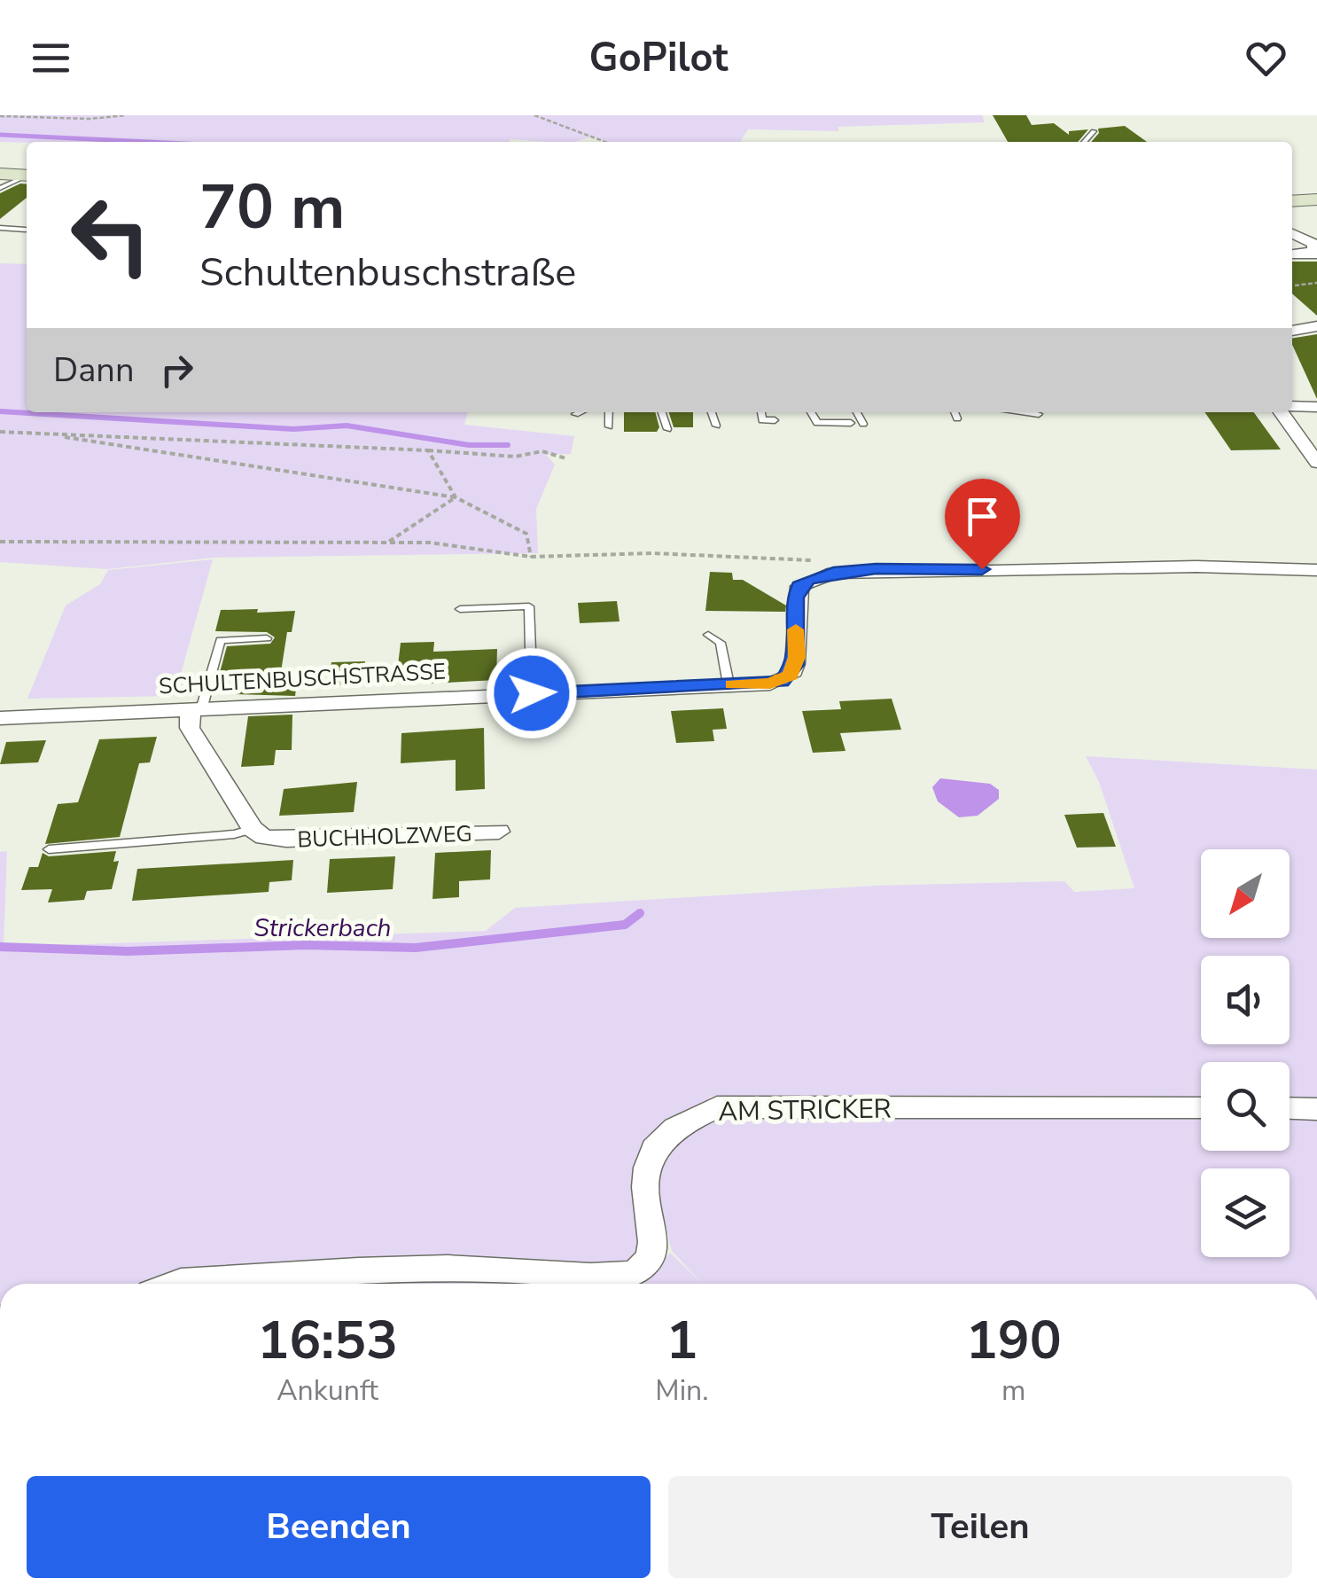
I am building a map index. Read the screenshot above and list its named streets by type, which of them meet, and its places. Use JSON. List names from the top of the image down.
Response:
{
  "streets": {
    "street": ["SCHULTENBUSCHSTRASSE", "BUCHHOLZWEG", "AM STRICKER"]
  },
  "water": ["Strickerbach"],
  "north": "bottom left",
  "page": {
    "header": "GoPilot",
    "turn": ["70 m", "Schultenbuschstraße"],
    "then": "Dann",
    "eta": [
      "16:53",
      "Ankunft",
      "1",
      "Min.",
      "190",
      "m"
    ],
    "buttons": ["Beenden", "Teilen"]
  }
}
